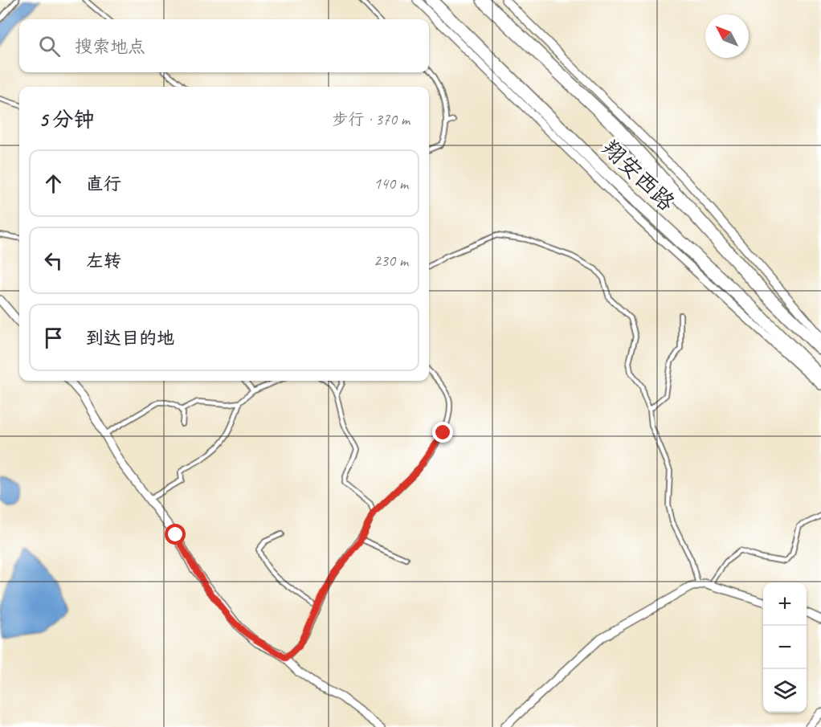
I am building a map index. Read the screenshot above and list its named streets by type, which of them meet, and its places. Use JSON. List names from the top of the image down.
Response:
{
  "streets": {
    "main road": ["翔安西路"]
  },
  "north": "top left",
  "page": {
    "search": "搜索地点",
    "heading": ["5 分钟", "步行 · 370 m"],
    "list": [
      ["直行", "140 m"],
      ["左转", "230 m"],
      "到达目的地"
    ],
    "map_buttons": ["+", "−"]
  }
}
